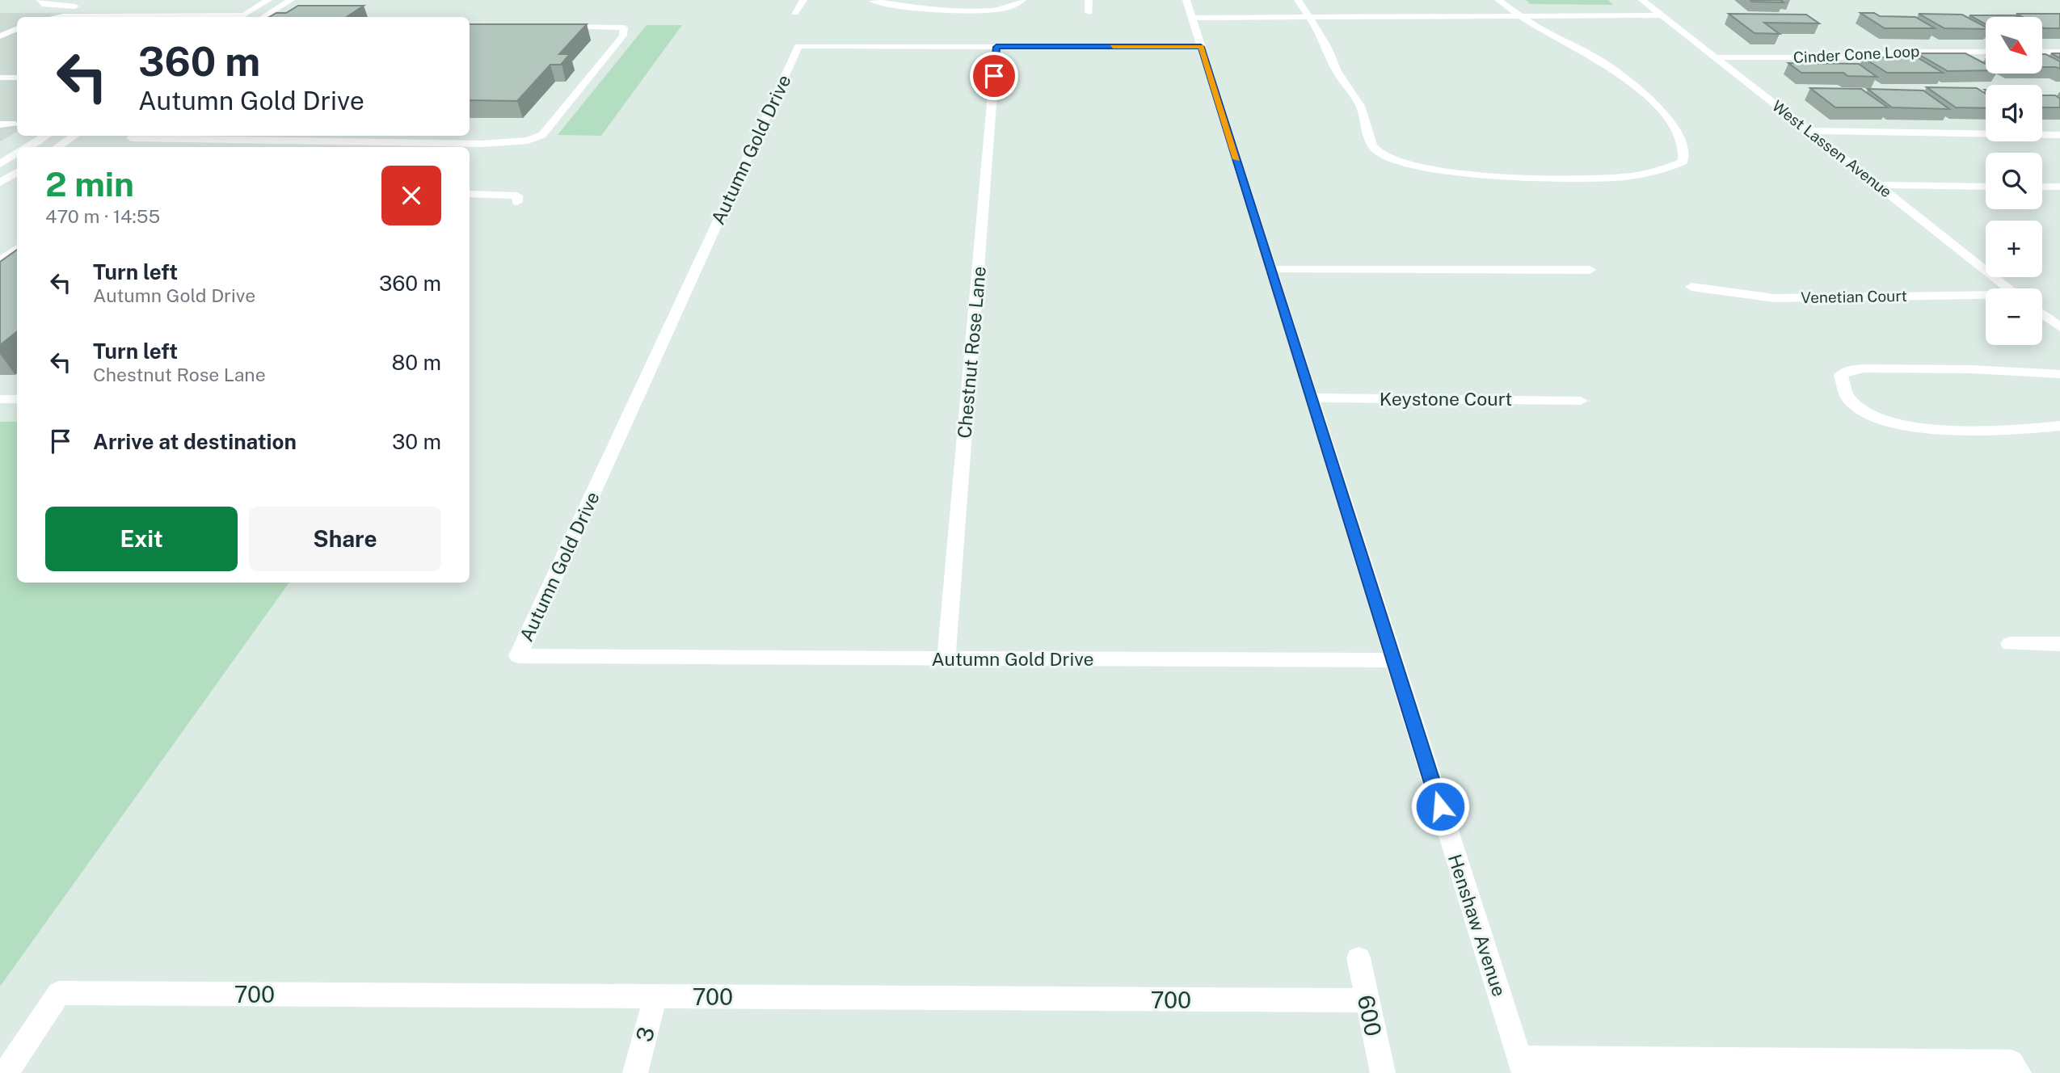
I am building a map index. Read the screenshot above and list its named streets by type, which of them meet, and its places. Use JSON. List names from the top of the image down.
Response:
{
  "streets": {
    "street": [
      "Cinder Cone Loop",
      "West Lassen Avenue",
      "Autumn Gold Drive",
      "Venetian Court",
      "Chestnut Rose Lane",
      "Keystone Court",
      "Henshaw Avenue",
      "700",
      "600",
      "3"
    ]
  },
  "crossings": [
    ["Cinder Cone Loop", "West Lassen Avenue"],
    ["Autumn Gold Drive", "Chestnut Rose Lane"],
    ["Autumn Gold Drive", "Henshaw Avenue"],
    ["Keystone Court", "Henshaw Avenue"],
    ["700", "600"],
    ["700", "3"]
  ],
  "north": "bottom right",
  "page": {
    "map_buttons": ["+", "−"],
    "turn": ["360 m", "Autumn Gold Drive"],
    "heading": ["2 min", "470 m · 14:55"],
    "list": [
      {
        "name": "Turn left",
        "note": "Autumn Gold Drive",
        "value": "360 m"
      },
      {
        "name": "Turn left",
        "note": "Chestnut Rose Lane",
        "value": "80 m"
      },
      {
        "name": "Arrive at destination",
        "value": "30 m"
      }
    ],
    "buttons": ["Exit", "Share"]
  }
}
